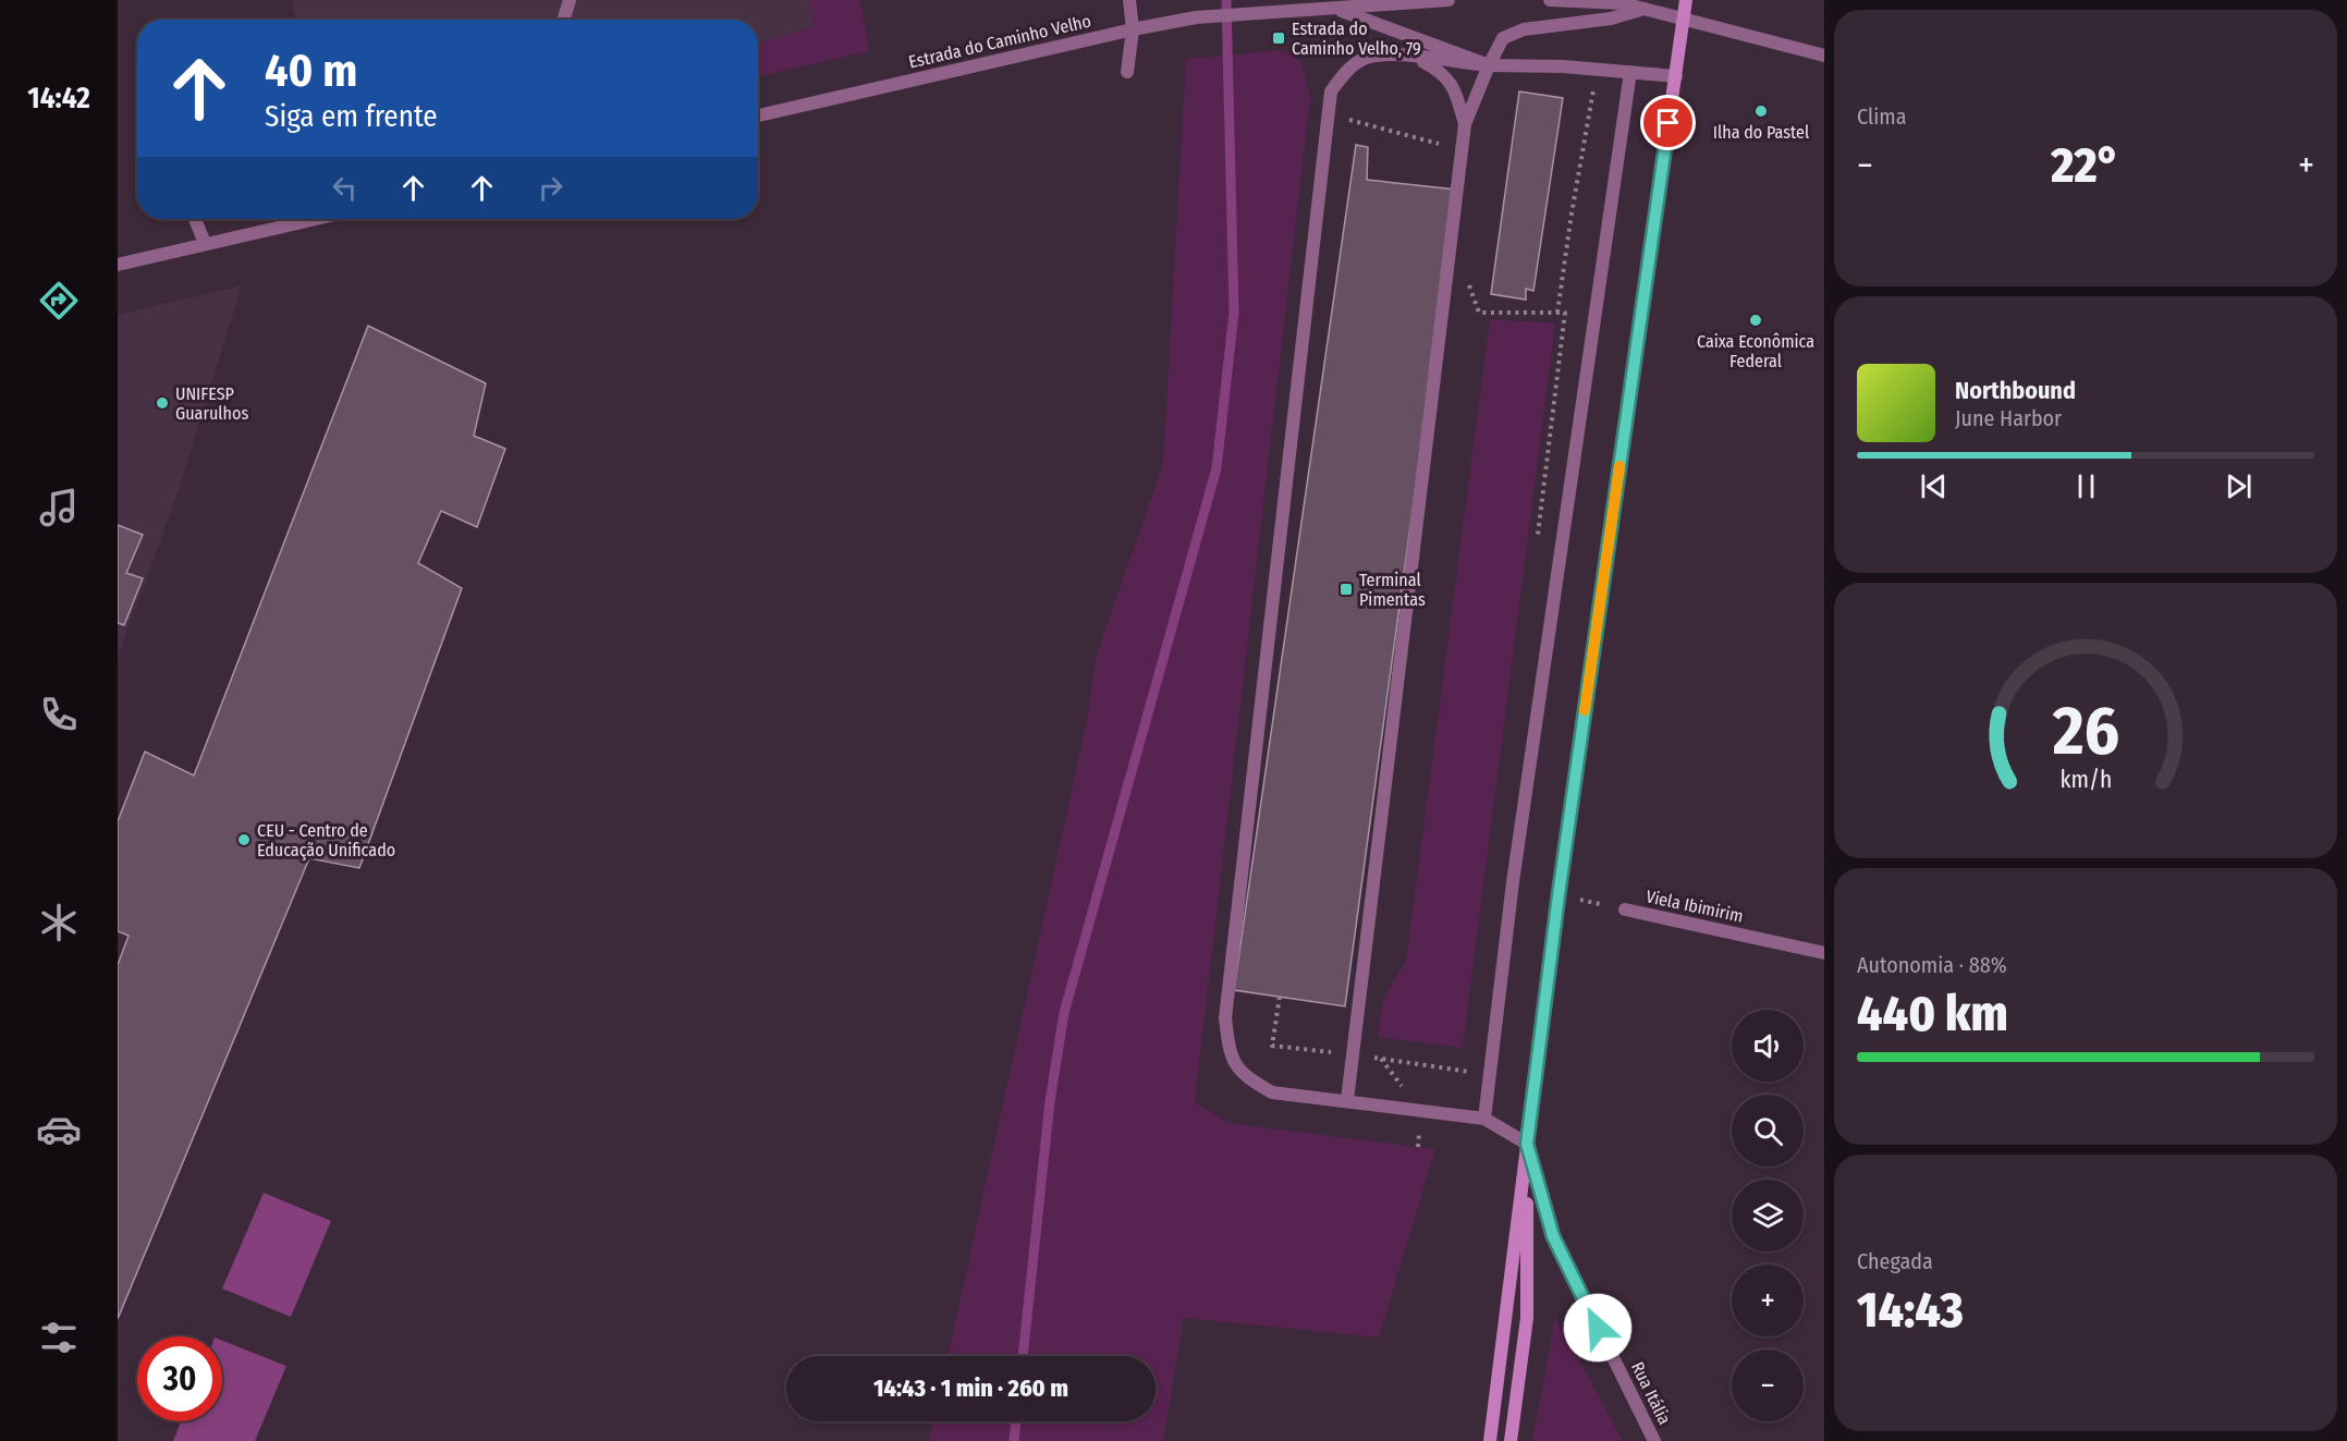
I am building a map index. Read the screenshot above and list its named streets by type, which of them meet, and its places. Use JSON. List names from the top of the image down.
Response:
{
  "streets": {
    "street": ["Estrada do Caminho Velho", "Viela Ibimirim", "Rua Itália"]
  },
  "places": {
    "transit": ["Estrada do Caminho Velho, 79", "Terminal Pimentas"],
    "other": [
      "Ilha do Pastel",
      "Caixa Econômica Federal",
      "UNIFESP Guarulhos",
      "CEU - Centro de Educação Unificado"
    ]
  },
  "page": {
    "tabs": "14:42",
    "tile": [
      "Clima",
      ["Autonomia · 88%", "440 km"],
      ["Chegada", "14:43"]
    ],
    "turn": ["40 m", "Siga em frente"],
    "heat": ["−", "22°", "+"],
    "song": ["Northbound", "June Harbor"],
    "map_buttons": ["+", "−"],
    "limit": "30",
    "trip": "14:43 · 1 min · 260 m",
    "gauge": ["26", "km/h"]
  }
}
